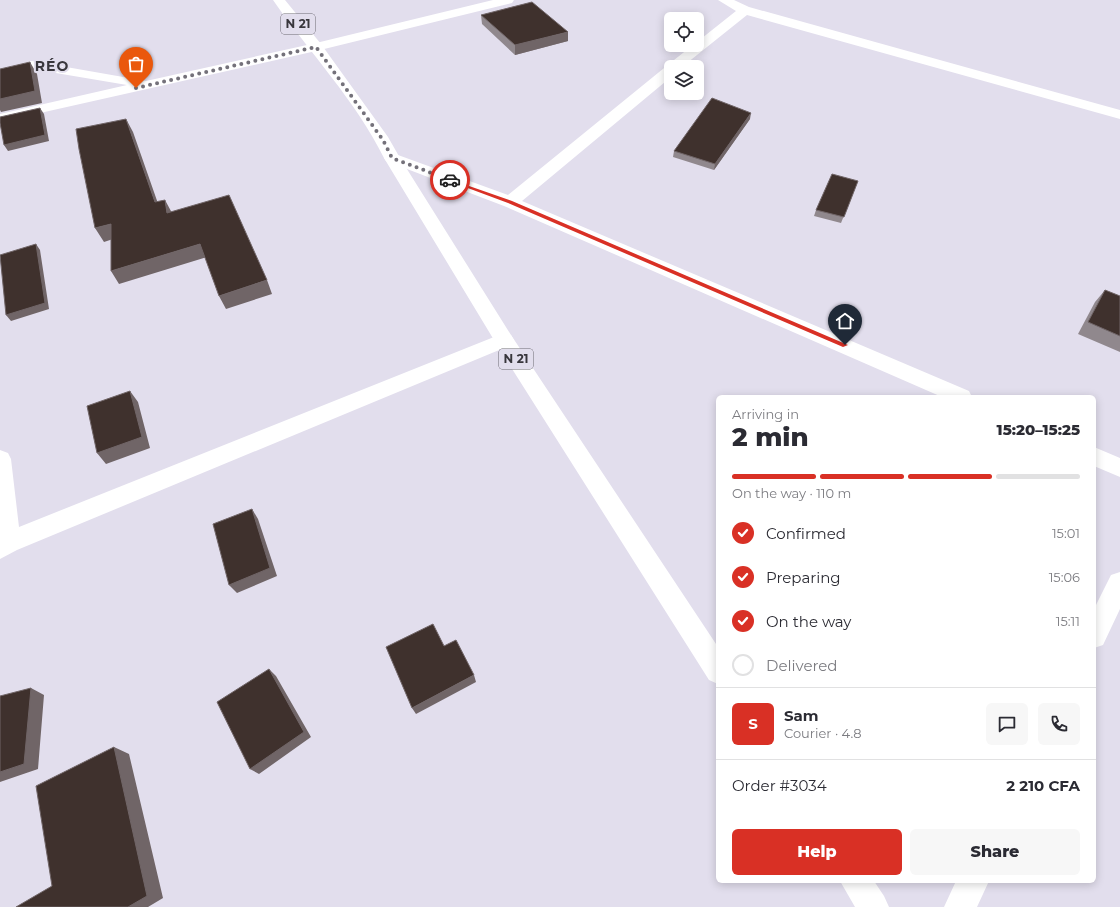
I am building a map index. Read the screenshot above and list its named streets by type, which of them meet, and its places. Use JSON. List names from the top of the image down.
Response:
{
  "streets": {
    "street": ["N 21"]
  },
  "districts": ["RÉO"],
  "page": {
    "heading": ["2 min", "Arriving in", "15:20–15:25"],
    "panel": [
      "Sam",
      "Courier · 4.8",
      "Order #3034",
      "2 210 CFA"
    ],
    "bar": "On the way · 110 m",
    "list": [
      ["Confirmed", "15:01"],
      ["Preparing", "15:06"],
      ["On the way", "15:11"],
      "Delivered"
    ],
    "round": "S",
    "buttons": ["Help", "Share"]
  }
}
